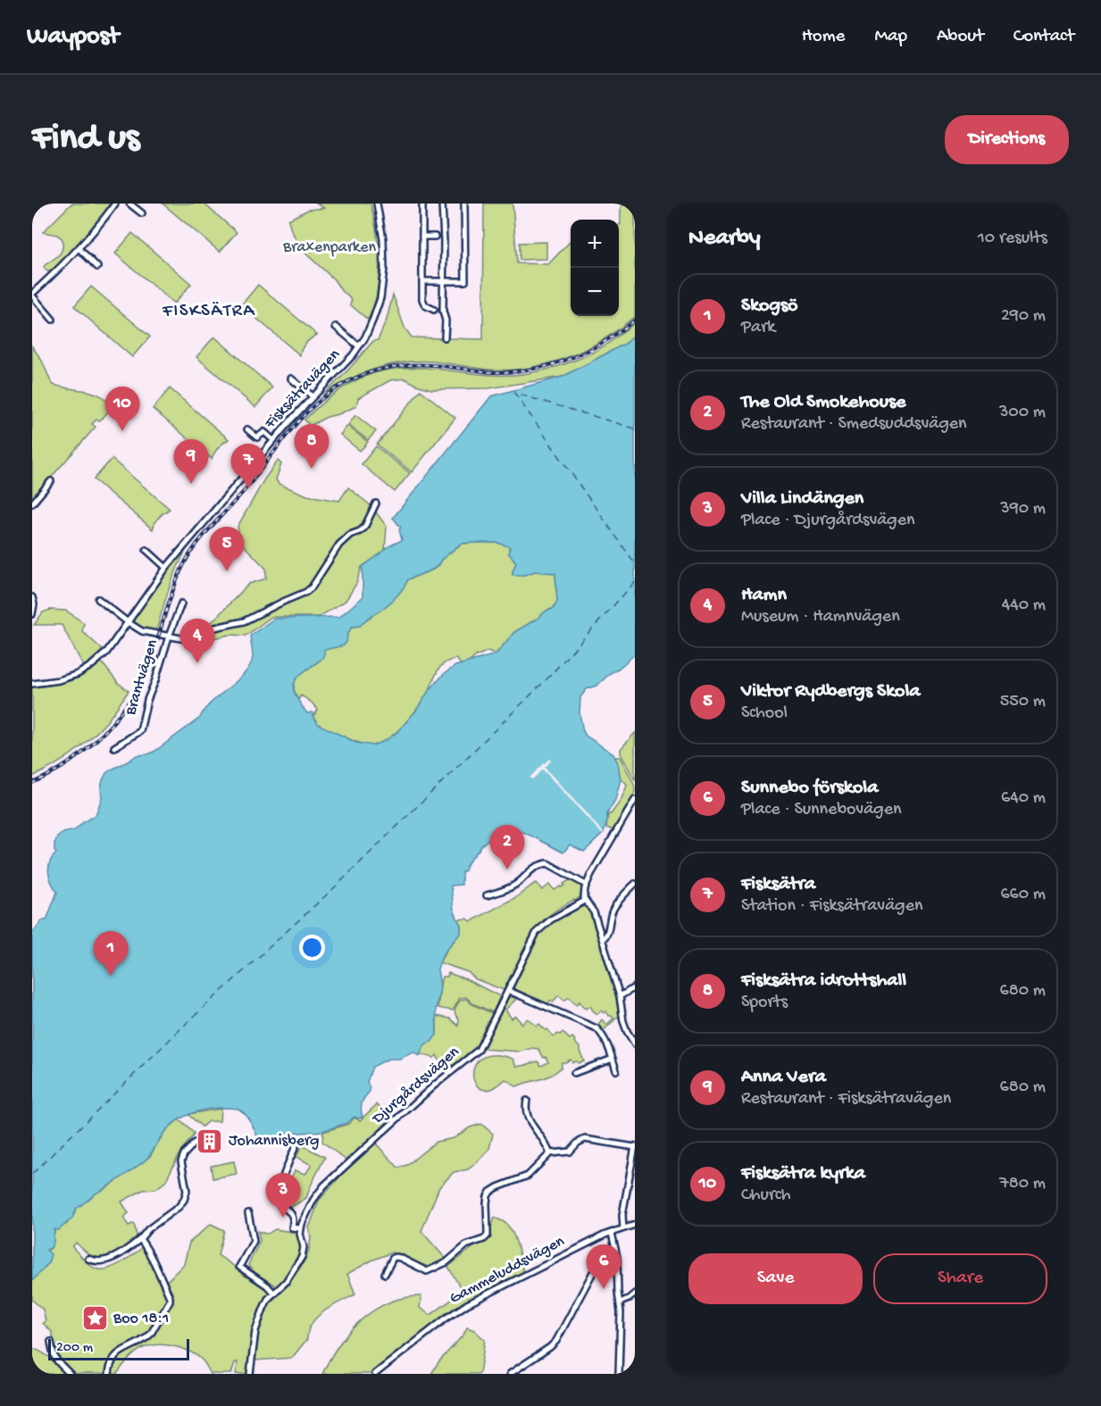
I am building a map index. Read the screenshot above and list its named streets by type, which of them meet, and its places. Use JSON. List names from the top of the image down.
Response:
{
  "streets": {
    "street": [
      "Fisksätravägen",
      "Brantvägen",
      "Djurgårdsvägen",
      "Gammeluddsvägen"
    ]
  },
  "districts": ["FISKSÄTRA"],
  "parks": ["Braxenparken"],
  "places": {
    "building": ["Johannisberg"],
    "place": ["Boo 18:1"]
  },
  "scale_bar": "200 m",
  "page": {
    "header": "Waypost",
    "nav": [
      "Home",
      "Map",
      "About",
      "Contact"
    ],
    "buttons": [
      "Directions",
      ["Save", "Share"]
    ],
    "title": "Find us",
    "heading": ["Nearby", "10 results"],
    "map_buttons": ["+", "−"],
    "list": [
      {
        "mark": "1",
        "name": "Skogsö",
        "note": "Park",
        "value": "290 m"
      },
      {
        "mark": "2",
        "name": "The Old Smokehouse",
        "note": "Restaurant · Smedsuddsvägen",
        "value": "300 m"
      },
      {
        "mark": "3",
        "name": "Villa Lindängen",
        "note": "Place · Djurgårdsvägen",
        "value": "390 m"
      },
      {
        "mark": "4",
        "name": "Hamn",
        "note": "Museum · Hamnvägen",
        "value": "440 m"
      },
      {
        "mark": "5",
        "name": "Viktor Rydbergs Skola",
        "note": "School",
        "value": "550 m"
      },
      {
        "mark": "6",
        "name": "Sunnebo förskola",
        "note": "Place · Sunnebovägen",
        "value": "640 m"
      },
      {
        "mark": "7",
        "name": "Fisksätra",
        "note": "Station · Fisksätravägen",
        "value": "660 m"
      },
      {
        "mark": "8",
        "name": "Fisksätra idrottshall",
        "note": "Sports",
        "value": "680 m"
      },
      {
        "mark": "9",
        "name": "Anna Vera",
        "note": "Restaurant · Fisksätravägen",
        "value": "680 m"
      },
      {
        "mark": "10",
        "name": "Fisksätra kyrka",
        "note": "Church",
        "value": "780 m"
      }
    ],
    "pins": [
      "10",
      "8",
      "9",
      "7",
      "5",
      "4",
      "2",
      "1",
      "3",
      "6"
    ],
    "scale": "200 m"
  }
}
